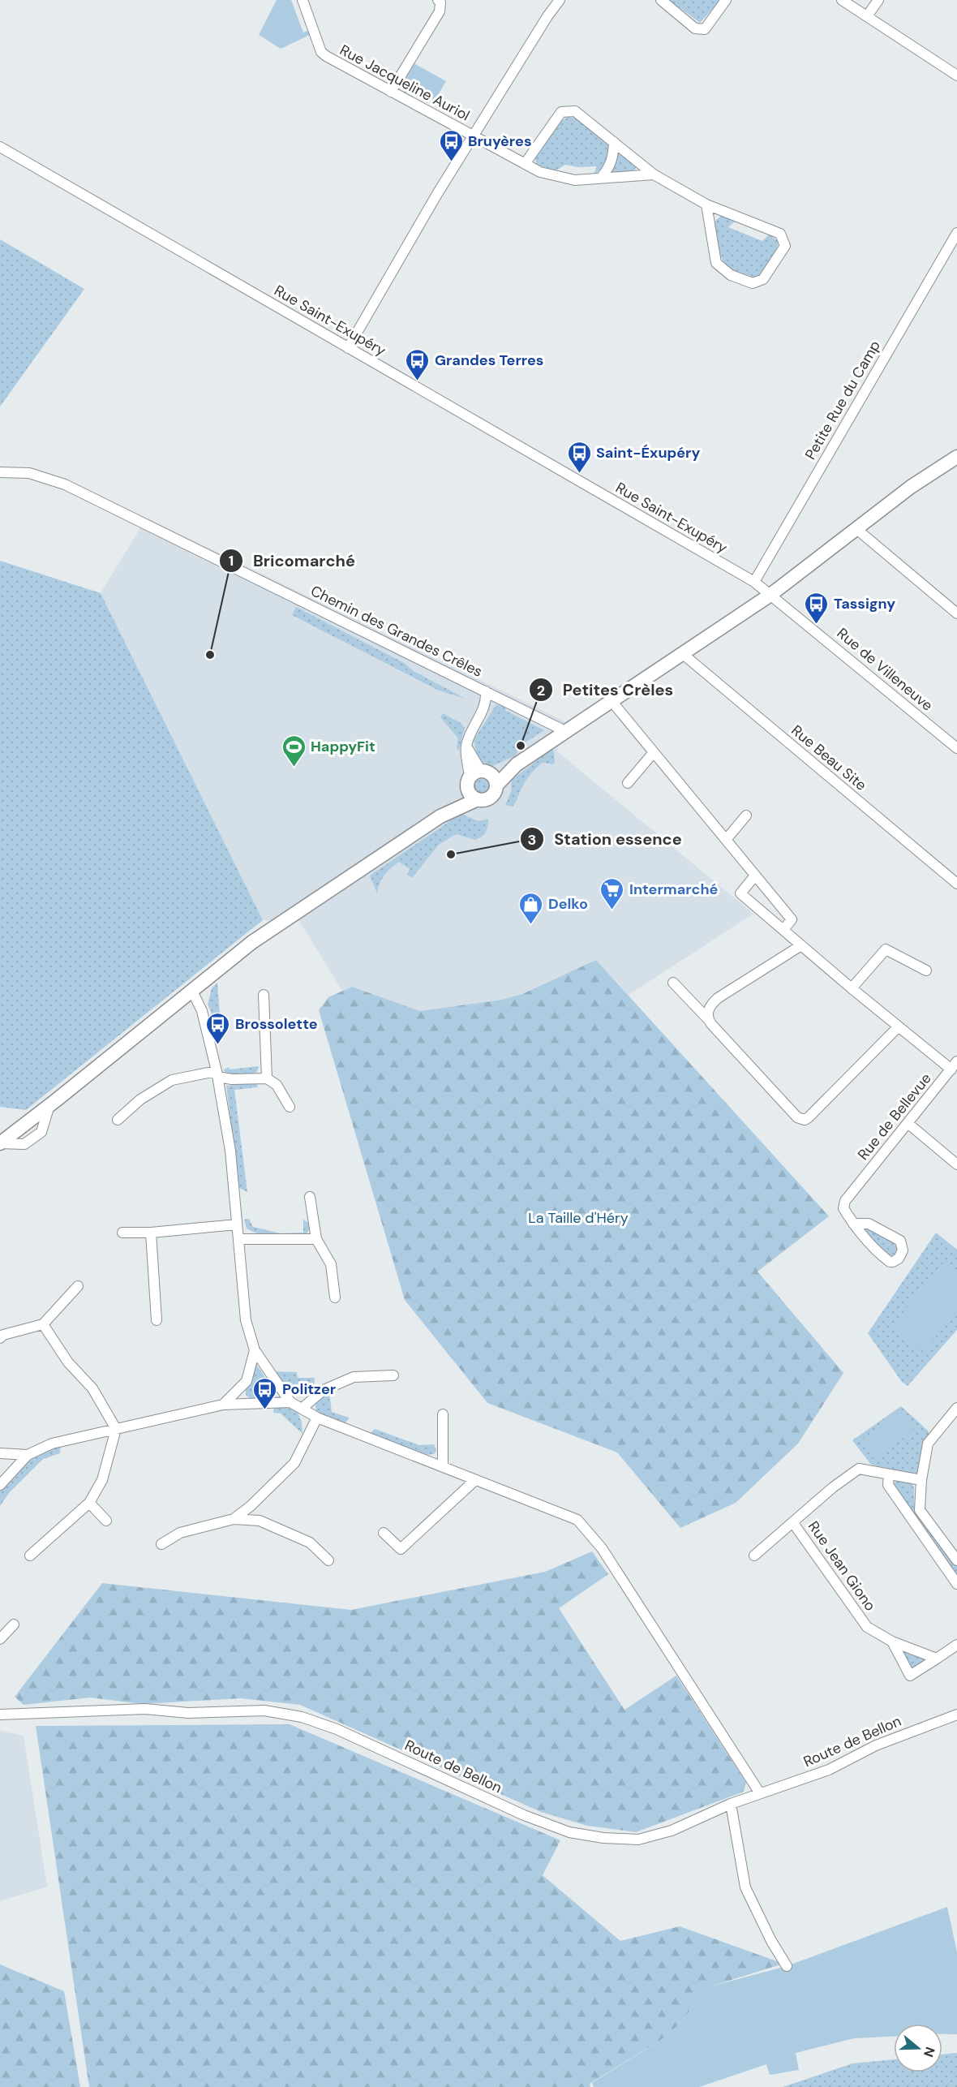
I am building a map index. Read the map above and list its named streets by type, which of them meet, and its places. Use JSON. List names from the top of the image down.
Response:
{
  "streets": {
    "street": [
      "Rue Jacqueline Auriol",
      "Rue Saint-Exupéry",
      "Petite Rue du Camp",
      "Chemin des Grandes Crêles",
      "Rue de Villeneuve",
      "Rue Beau Site",
      "Rue de Bellevue",
      "Rue Jean Giono",
      "Route de Bellon"
    ]
  },
  "crossings": [
    ["Rue Saint-Exupéry", "Petite Rue du Camp"],
    ["Rue Saint-Exupéry", "Rue de Villeneuve"]
  ],
  "parks": ["La Taille d'Héry"],
  "places": {
    "bus stop": [
      "Bruyères",
      "Grandes Terres",
      "Saint-Éxupéry",
      "Tassigny",
      "Brossolette",
      "Politzer"
    ],
    "other": ["Bricomarché", "Petites Crèles", "Station essence"],
    "sports": ["HappyFit"],
    "supermarket": ["Intermarché"],
    "shop": ["Delko"]
  },
  "north": "right"
}
